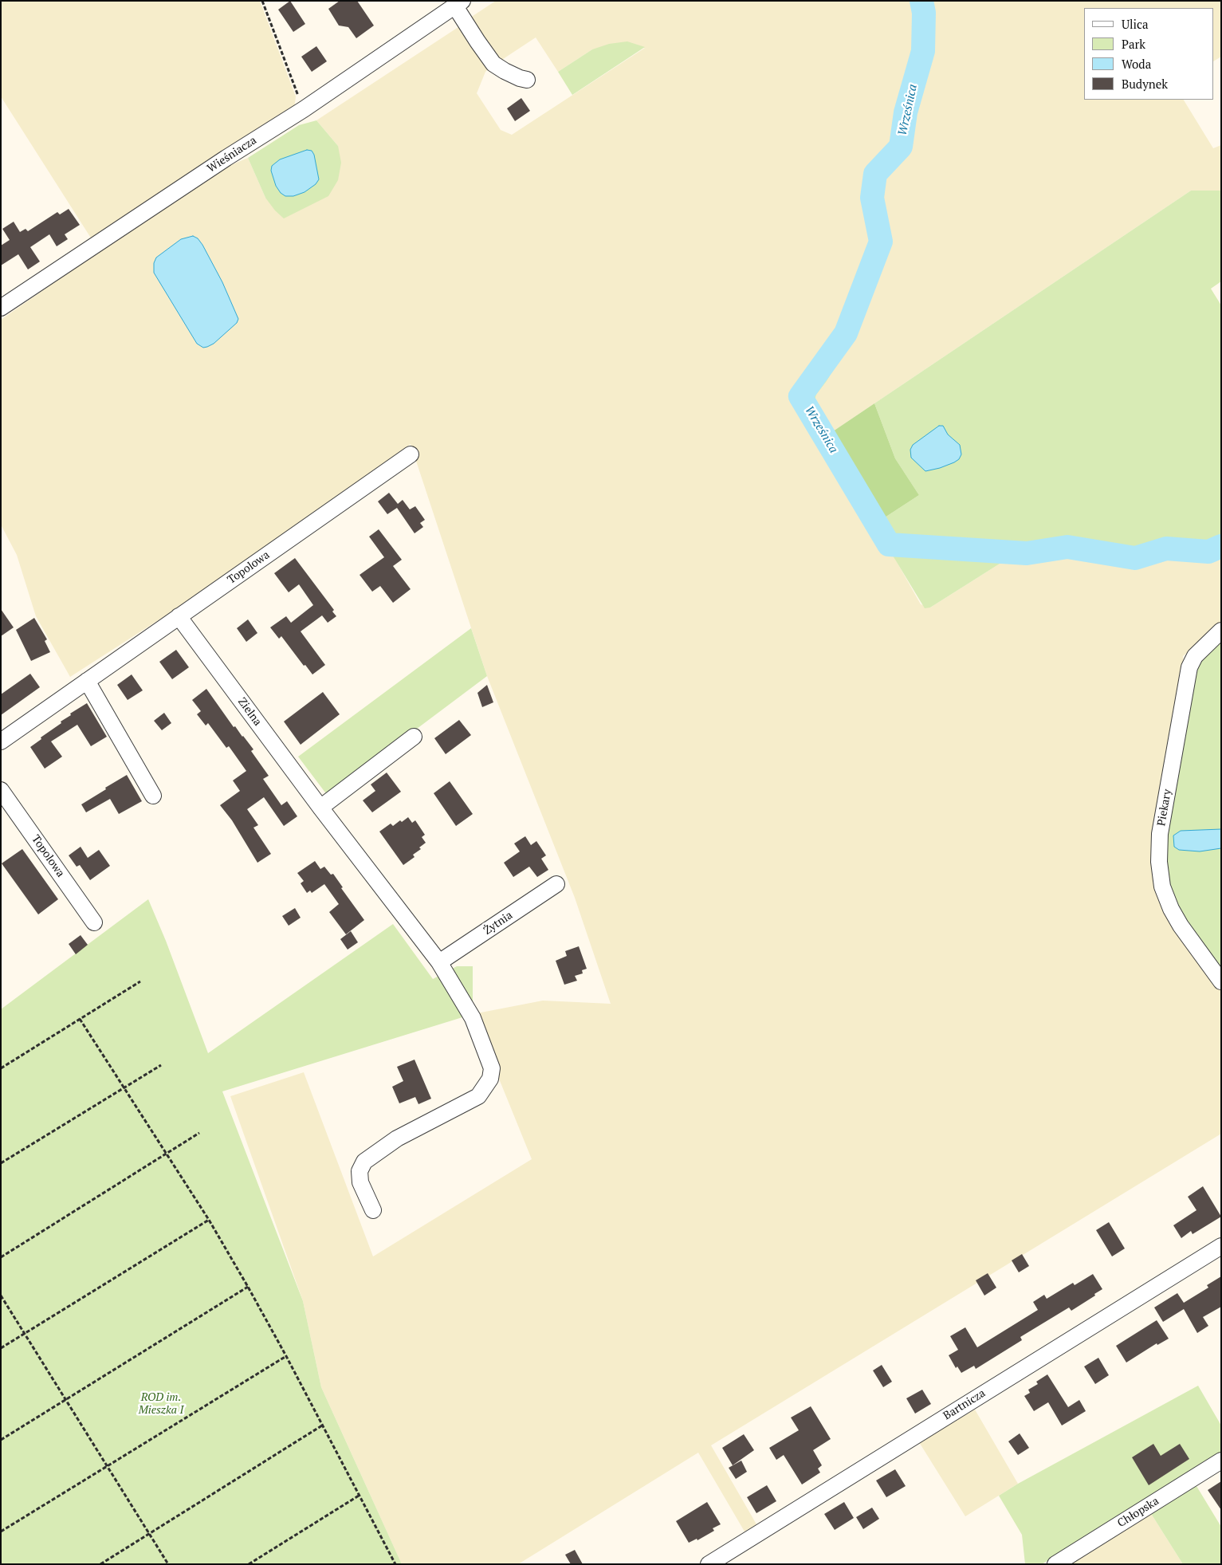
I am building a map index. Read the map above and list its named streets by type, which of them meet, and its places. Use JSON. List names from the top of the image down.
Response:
{
  "streets": {
    "street": [
      "Wieśniacza",
      "Topolowa",
      "Zielna",
      "Piekary",
      "Żytnia",
      "Bartnicza",
      "Chłopska"
    ]
  },
  "crossings": [
    ["Topolowa", "Zielna"],
    ["Zielna", "Żytnia"]
  ],
  "water": ["Wrześnica"],
  "parks": ["ROD im. Mieszka I"],
  "legend": [
    "Ulica",
    "Park",
    "Woda",
    "Budynek"
  ]
}
